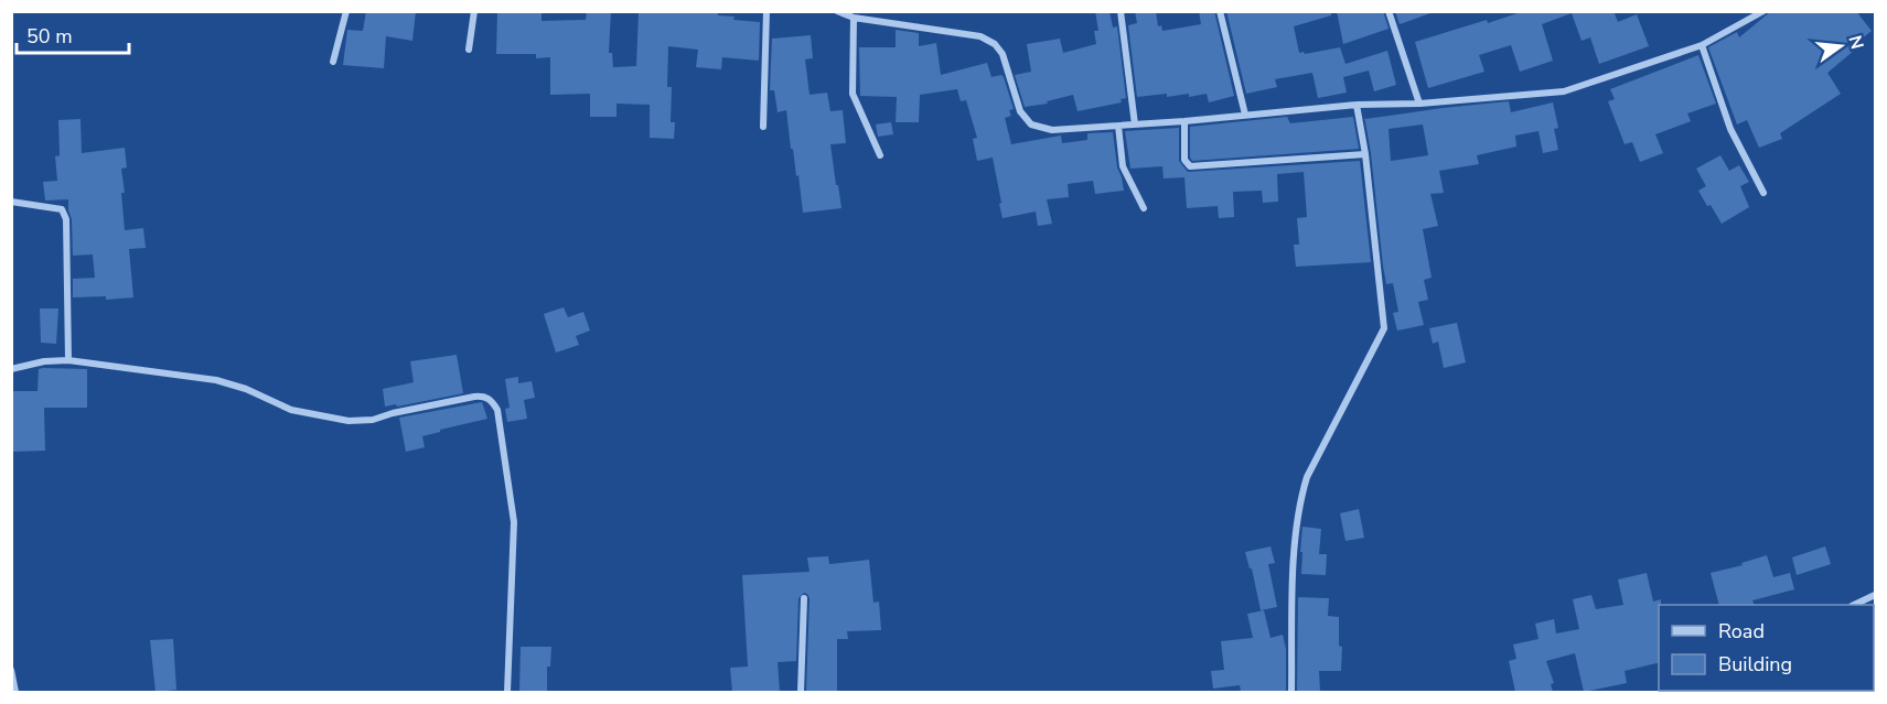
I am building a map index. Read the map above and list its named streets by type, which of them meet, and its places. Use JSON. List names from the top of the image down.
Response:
{
  "legend": ["Road", "Building"],
  "scale_bar": "50 m",
  "north": "right"
}
